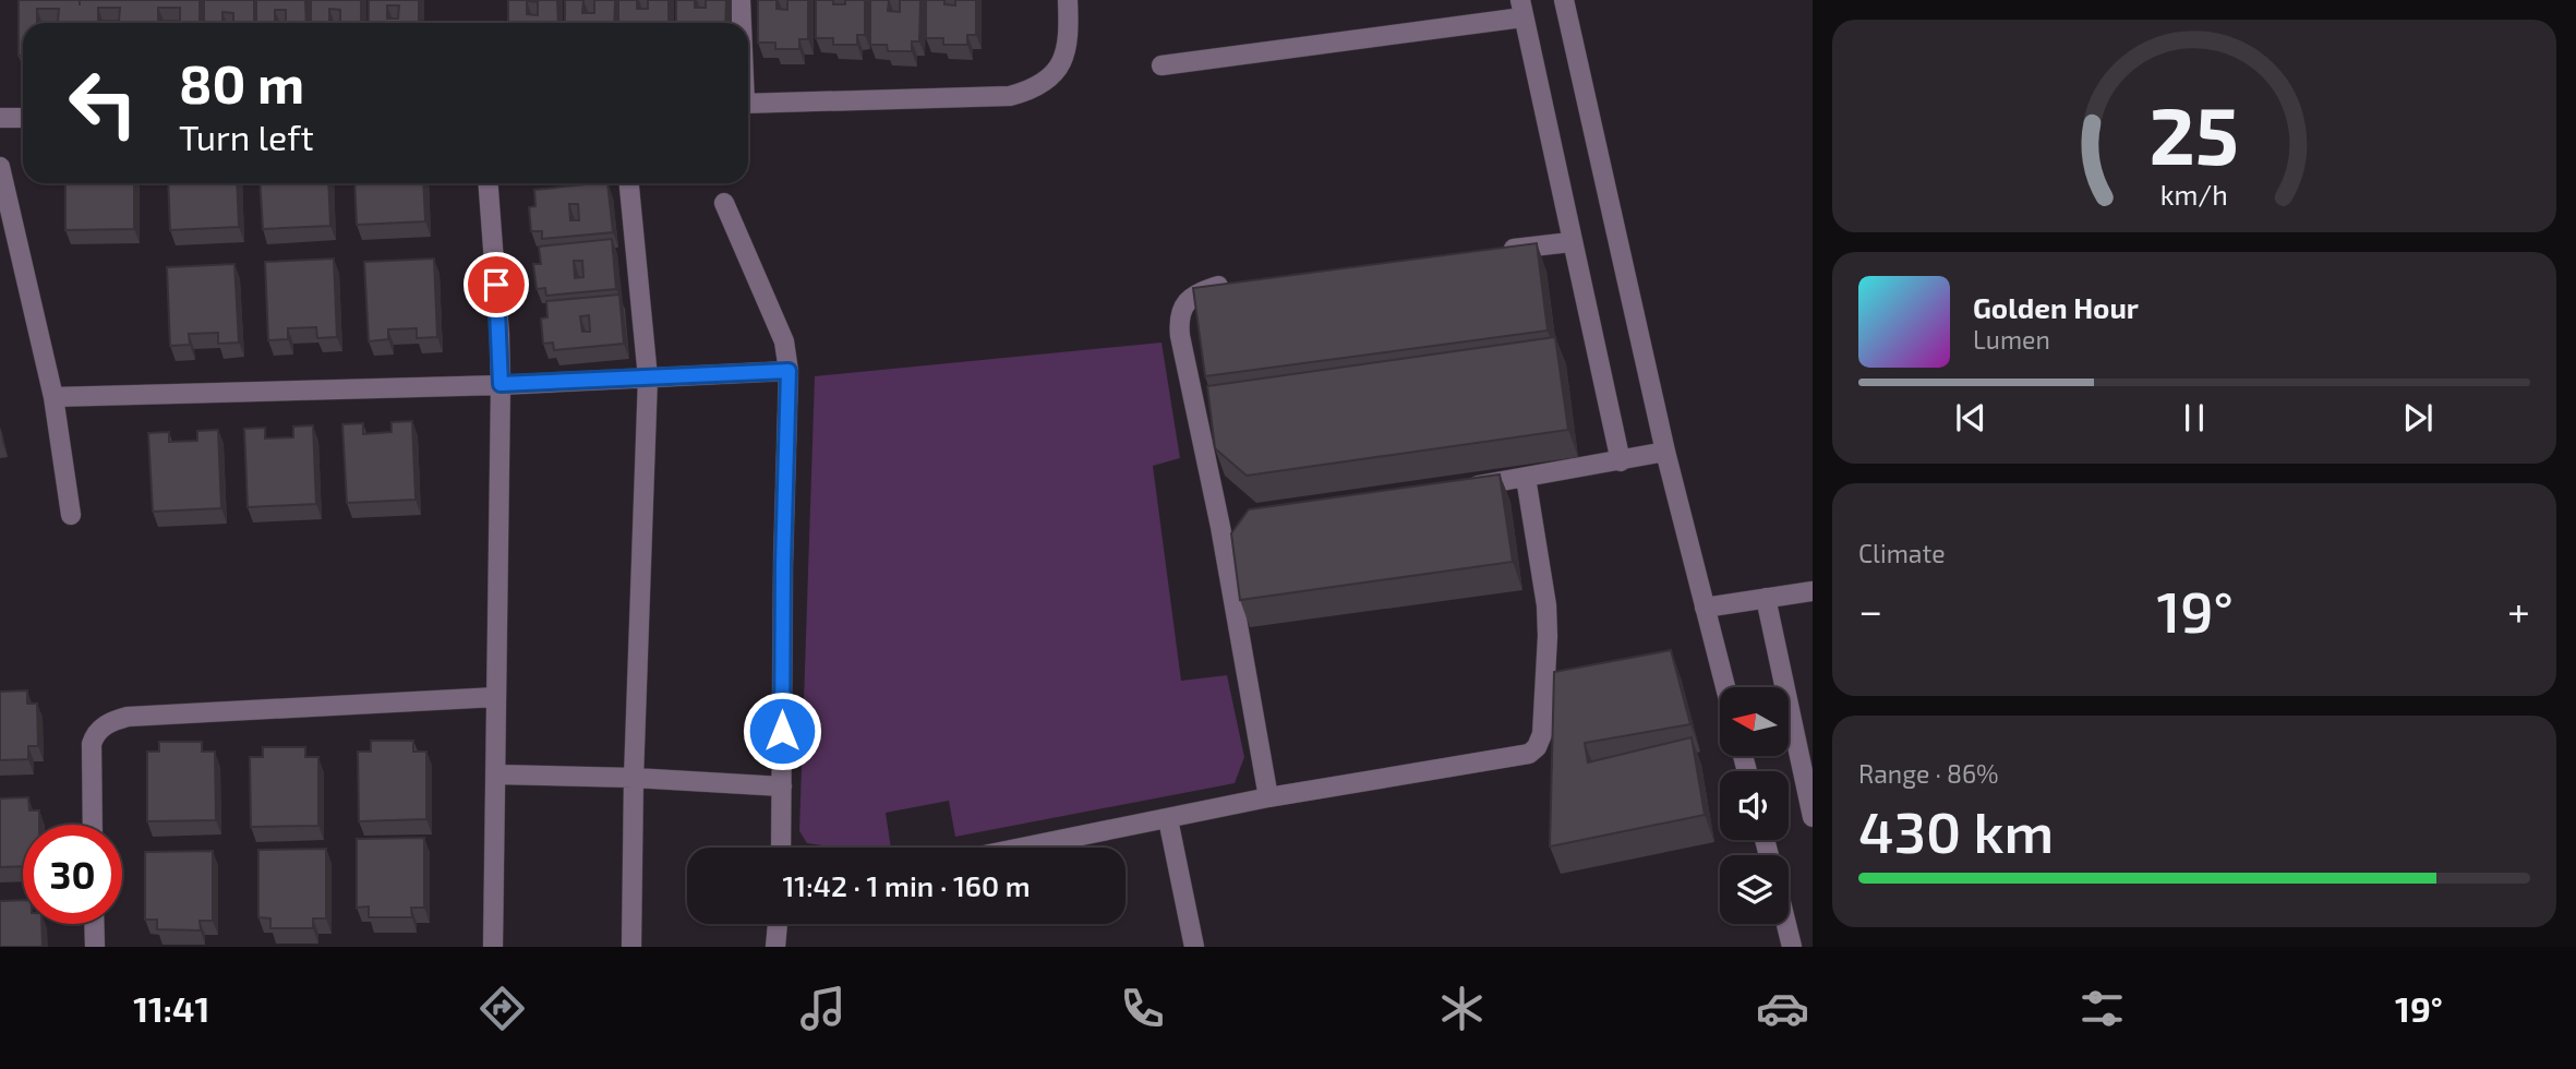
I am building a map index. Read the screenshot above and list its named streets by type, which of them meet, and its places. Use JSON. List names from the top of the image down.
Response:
{
  "north": "left",
  "page": {
    "turn": ["80 m", "Turn left"],
    "song": ["Golden Hour", "Lumen"],
    "tile": [
      "Climate",
      ["Range · 86%", "430 km"]
    ],
    "heat": ["−", "19°", "+"],
    "limit": "30",
    "trip": "11:42 · 1 min · 160 m",
    "tabs": ["11:41", "19°"],
    "gauge": ["25", "km/h"]
  }
}
